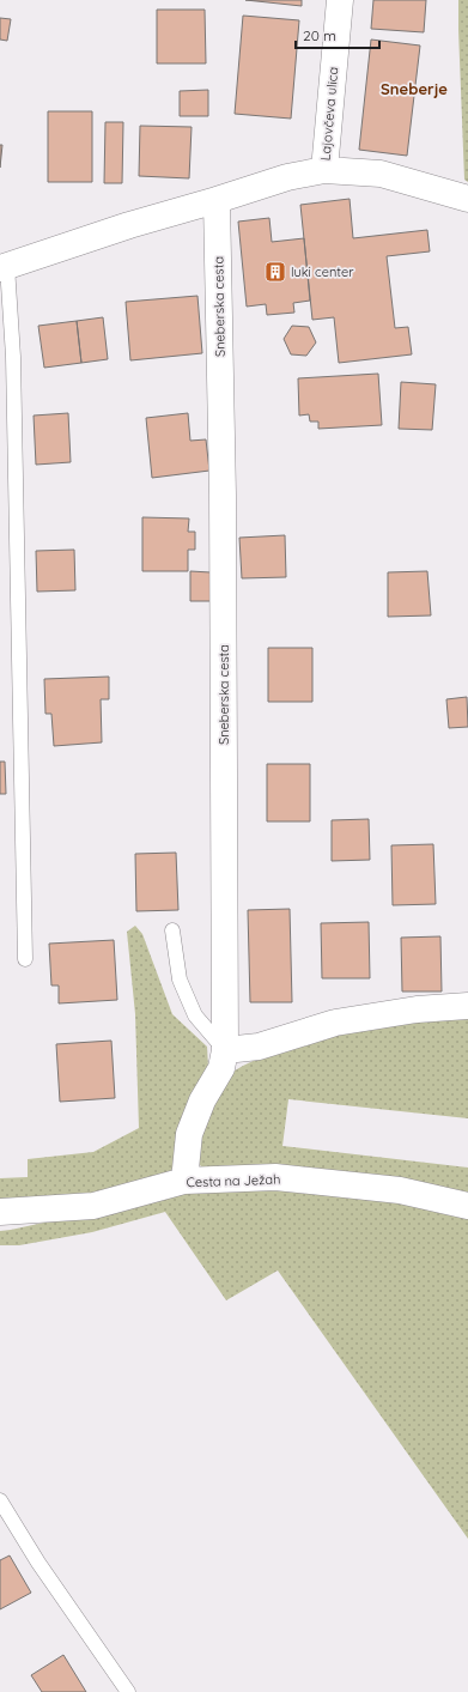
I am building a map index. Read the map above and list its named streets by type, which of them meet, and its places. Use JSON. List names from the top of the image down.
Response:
{
  "streets": {
    "street": ["Lajovčeva ulica", "Sneberska cesta", "Cesta na Ježah"]
  },
  "crossings": [
    ["Sneberska cesta", "Cesta na Ježah"]
  ],
  "districts": ["Sneberje"],
  "places": {
    "building": ["luki center"]
  },
  "scale_bar": "20 m"
}
